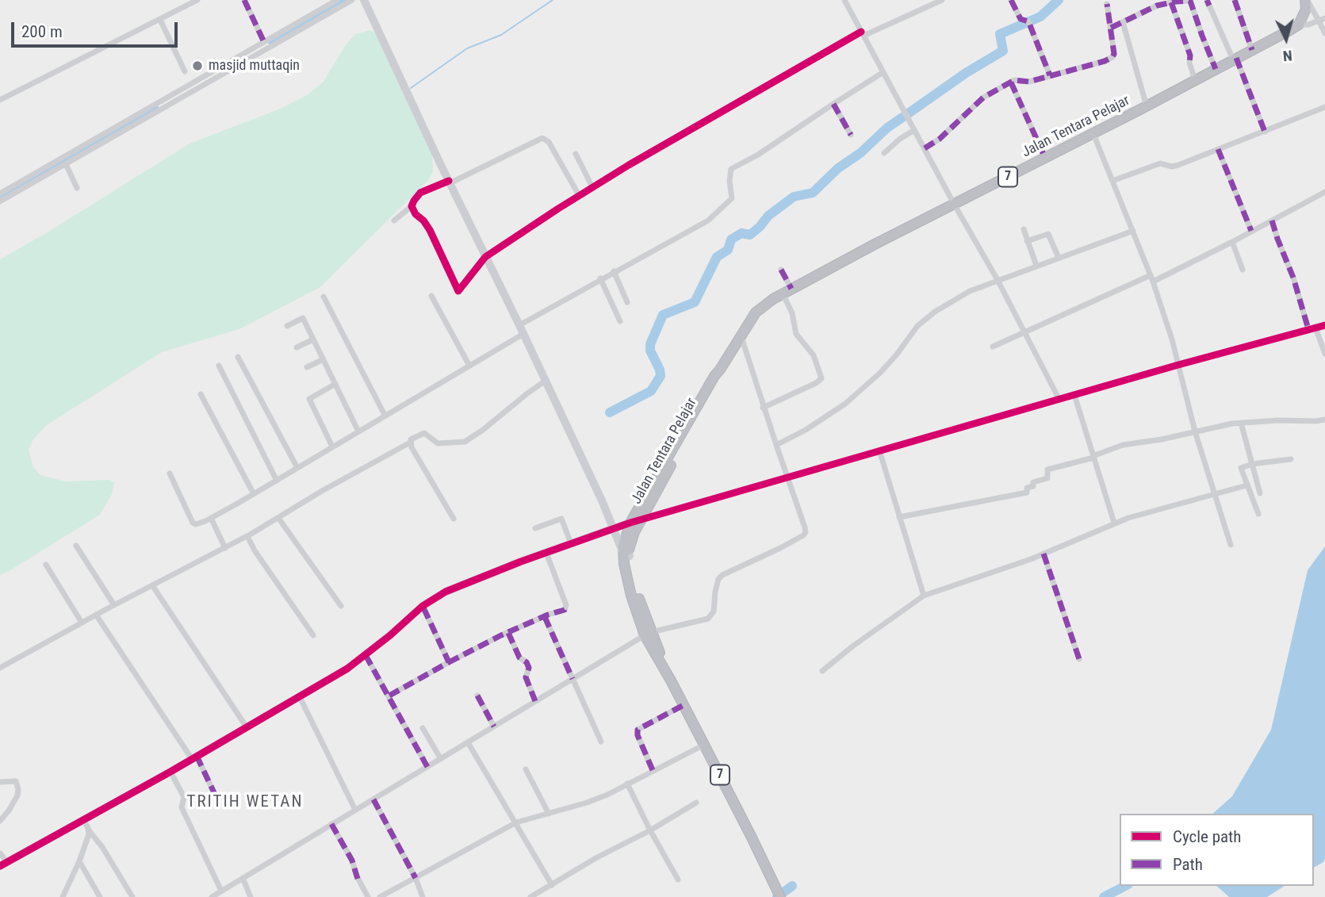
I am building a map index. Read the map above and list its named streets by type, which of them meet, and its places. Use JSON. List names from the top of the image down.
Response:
{
  "streets": {
    "highway": ["Jalan Tentara Pelajar", "7"]
  },
  "districts": ["TRITIH WETAN"],
  "places": ["masjid muttaqin"],
  "legend": ["Cycle path", "Path"],
  "scale_bar": "200 m",
  "north": "bottom"
}
